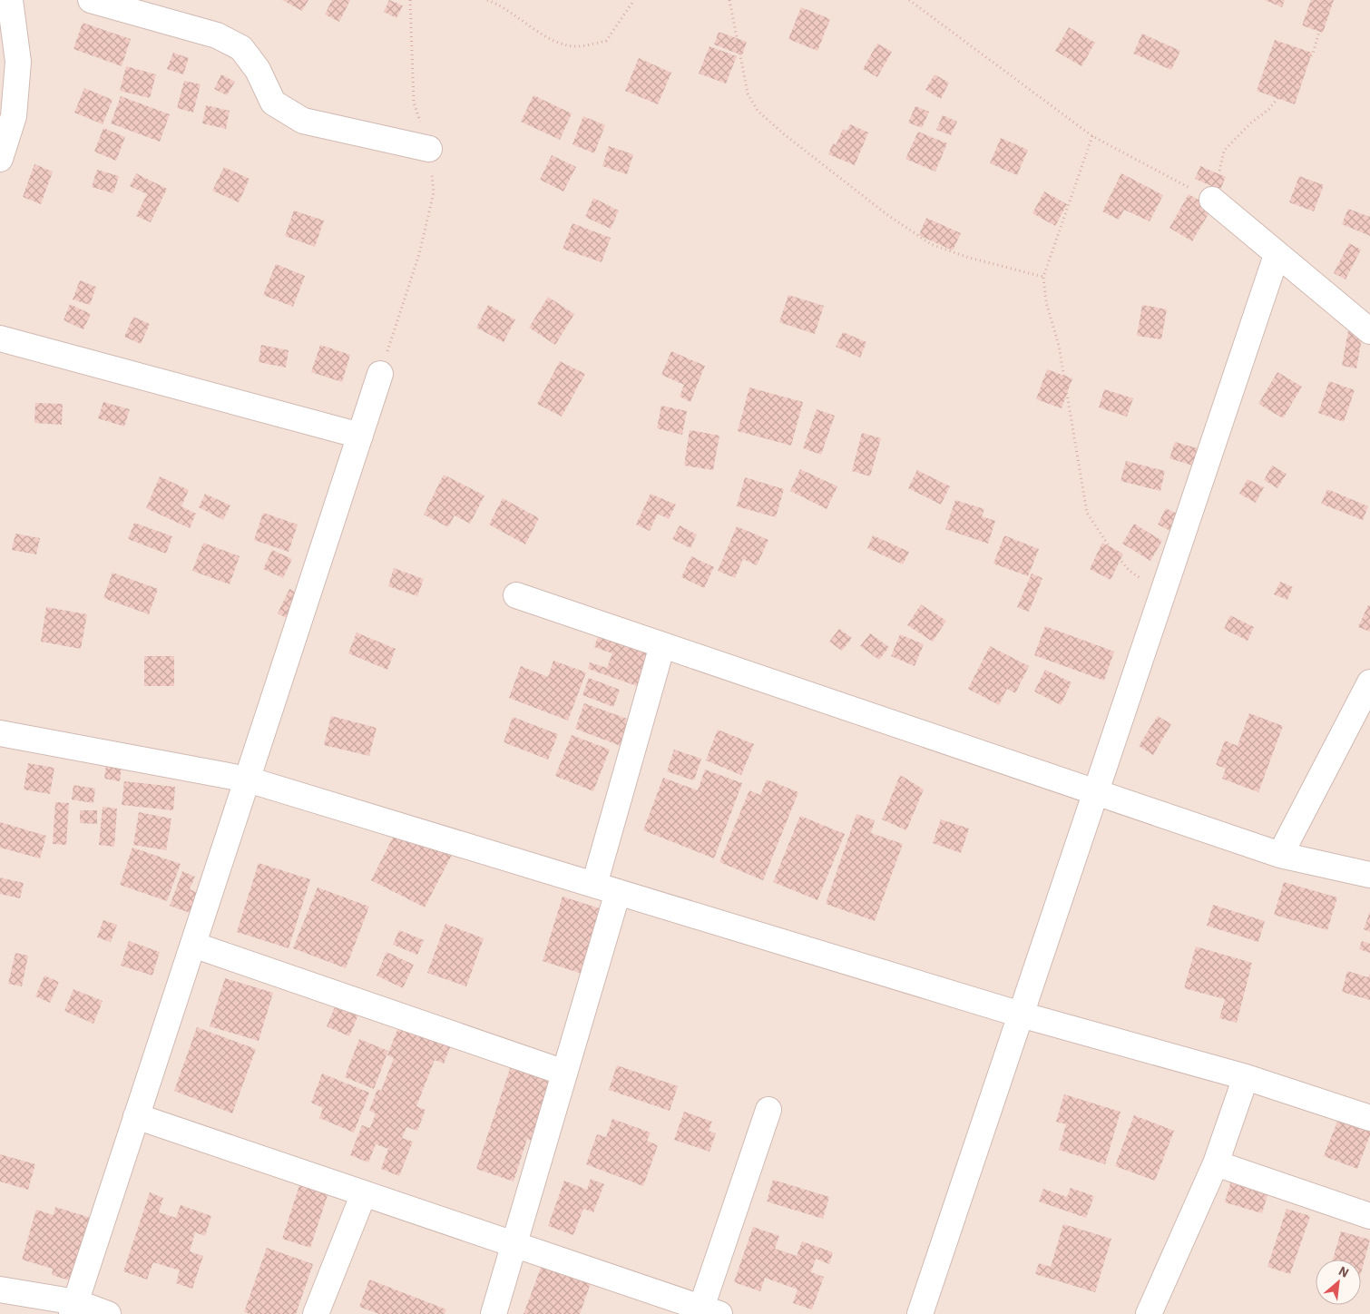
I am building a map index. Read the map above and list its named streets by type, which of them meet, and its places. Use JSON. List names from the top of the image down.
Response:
{
  "north": "top right"
}
